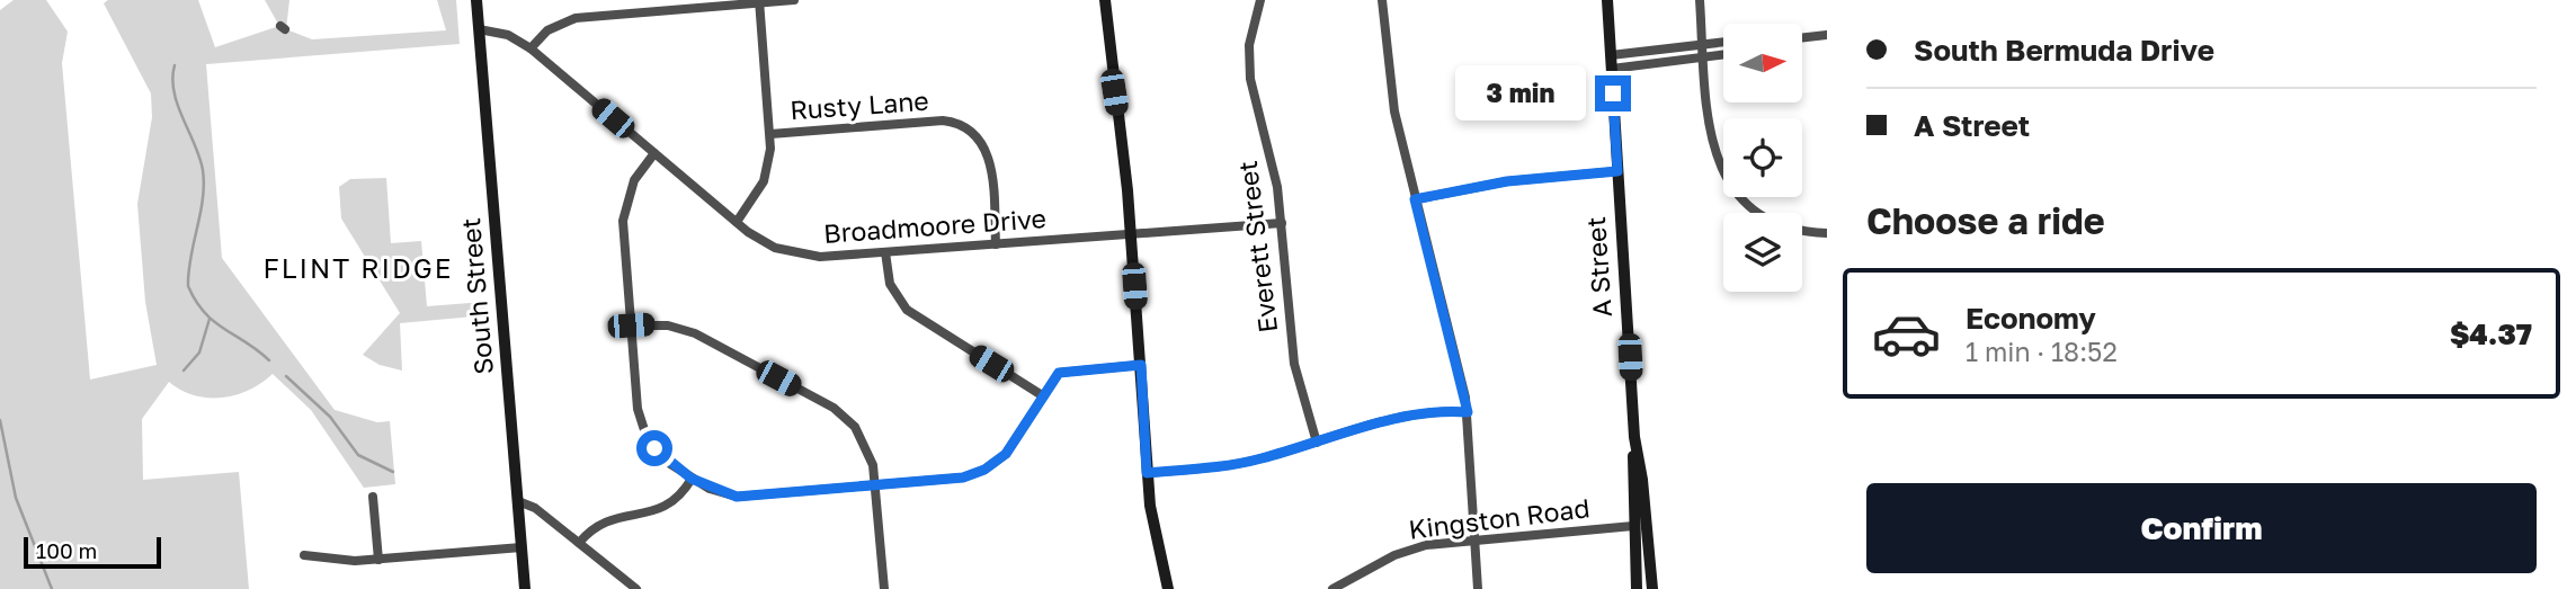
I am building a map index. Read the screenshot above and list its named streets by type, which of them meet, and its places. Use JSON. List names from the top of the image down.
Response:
{
  "streets": {
    "main road": ["A Street", "South Street"],
    "street": [
      "Rusty Lane",
      "Broadmoore Drive",
      "Everett Street",
      "Kingston Road"
    ]
  },
  "crossings": [
    ["Rusty Lane", "Broadmoore Drive"],
    ["Broadmoore Drive", "Everett Street"],
    ["Broadmoore Drive", "South Street"],
    ["A Street", "Kingston Road"]
  ],
  "districts": ["FLINT RIDGE"],
  "scale_bar": "100 m",
  "north": "right",
  "page": {
    "banner": ["South Bermuda Drive", "A Street"],
    "bubble": "3 min",
    "heading": "Choose a ride",
    "list": [
      {
        "name": "Economy",
        "note": "1 min · 18:52",
        "value": "$4.37"
      }
    ],
    "buttons": "Confirm",
    "scale": "100 m"
  }
}
